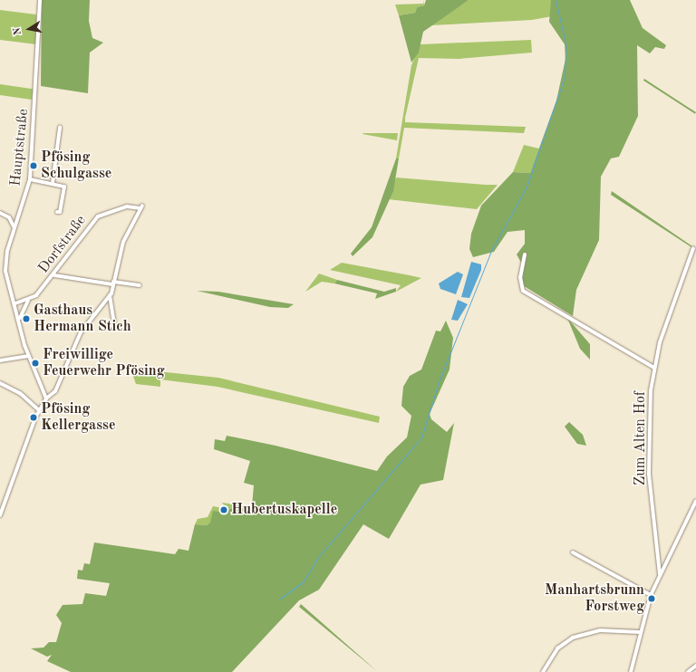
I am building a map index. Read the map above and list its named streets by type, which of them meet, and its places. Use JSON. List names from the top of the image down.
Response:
{
  "streets": {
    "street": ["Hauptstraße", "Dorfstraße", "Zum Alten Hof"]
  },
  "crossings": [
    ["Hauptstraße", "Dorfstraße"]
  ],
  "places": [
    "Pfösing Schulgasse",
    "Gasthaus Hermann Stich",
    "Freiwillige Feuerwehr Pfösing",
    "Pfösing Kellergasse",
    "Hubertuskapelle",
    "Manhartsbrunn Forstweg"
  ],
  "north": "left"
}
